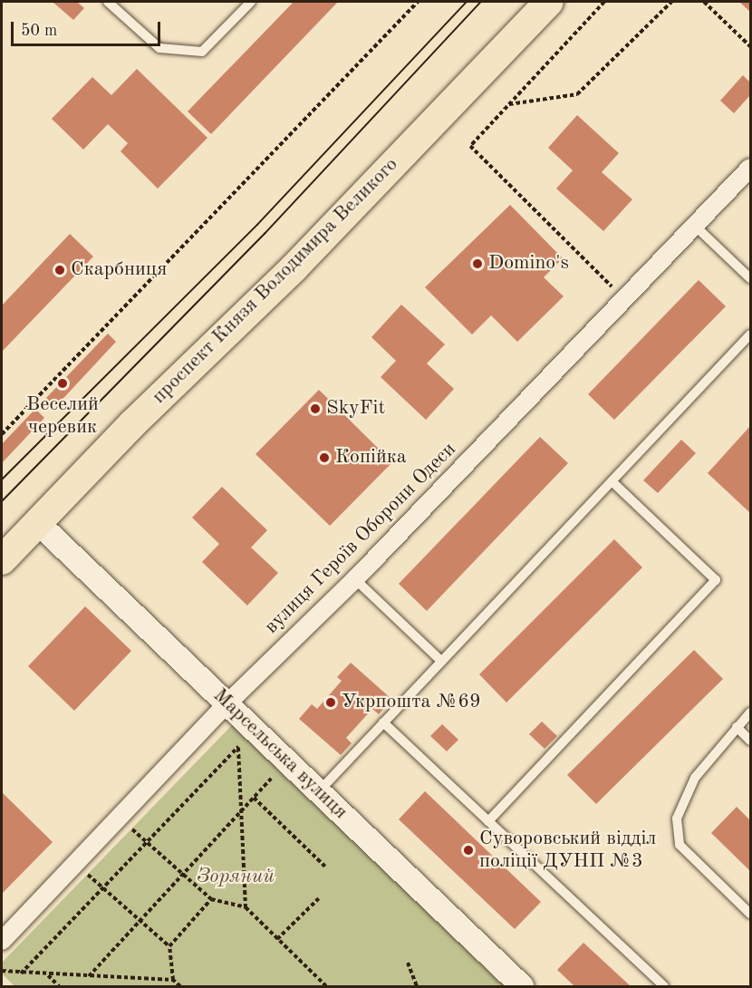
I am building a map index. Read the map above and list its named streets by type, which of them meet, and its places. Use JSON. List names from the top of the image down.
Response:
{
  "streets": {
    "main road": ["проспект Князя Володимира Великого"],
    "street": ["вулиця Героїв Оборони Одеси", "Марсельська вулиця"]
  },
  "crossings": [
    ["проспект Князя Володимира Великого", "Марсельська вулиця"],
    ["вулиця Героїв Оборони Одеси", "Марсельська вулиця"]
  ],
  "parks": ["Зоряний"],
  "places": [
    "Domino's",
    "Скарбниця",
    "Веселий черевик",
    "SkyFit",
    "Копійка",
    "Укрпошта №69",
    "Суворовський відділ поліції ДУНП №3"
  ],
  "scale_bar": "50 m"
}
